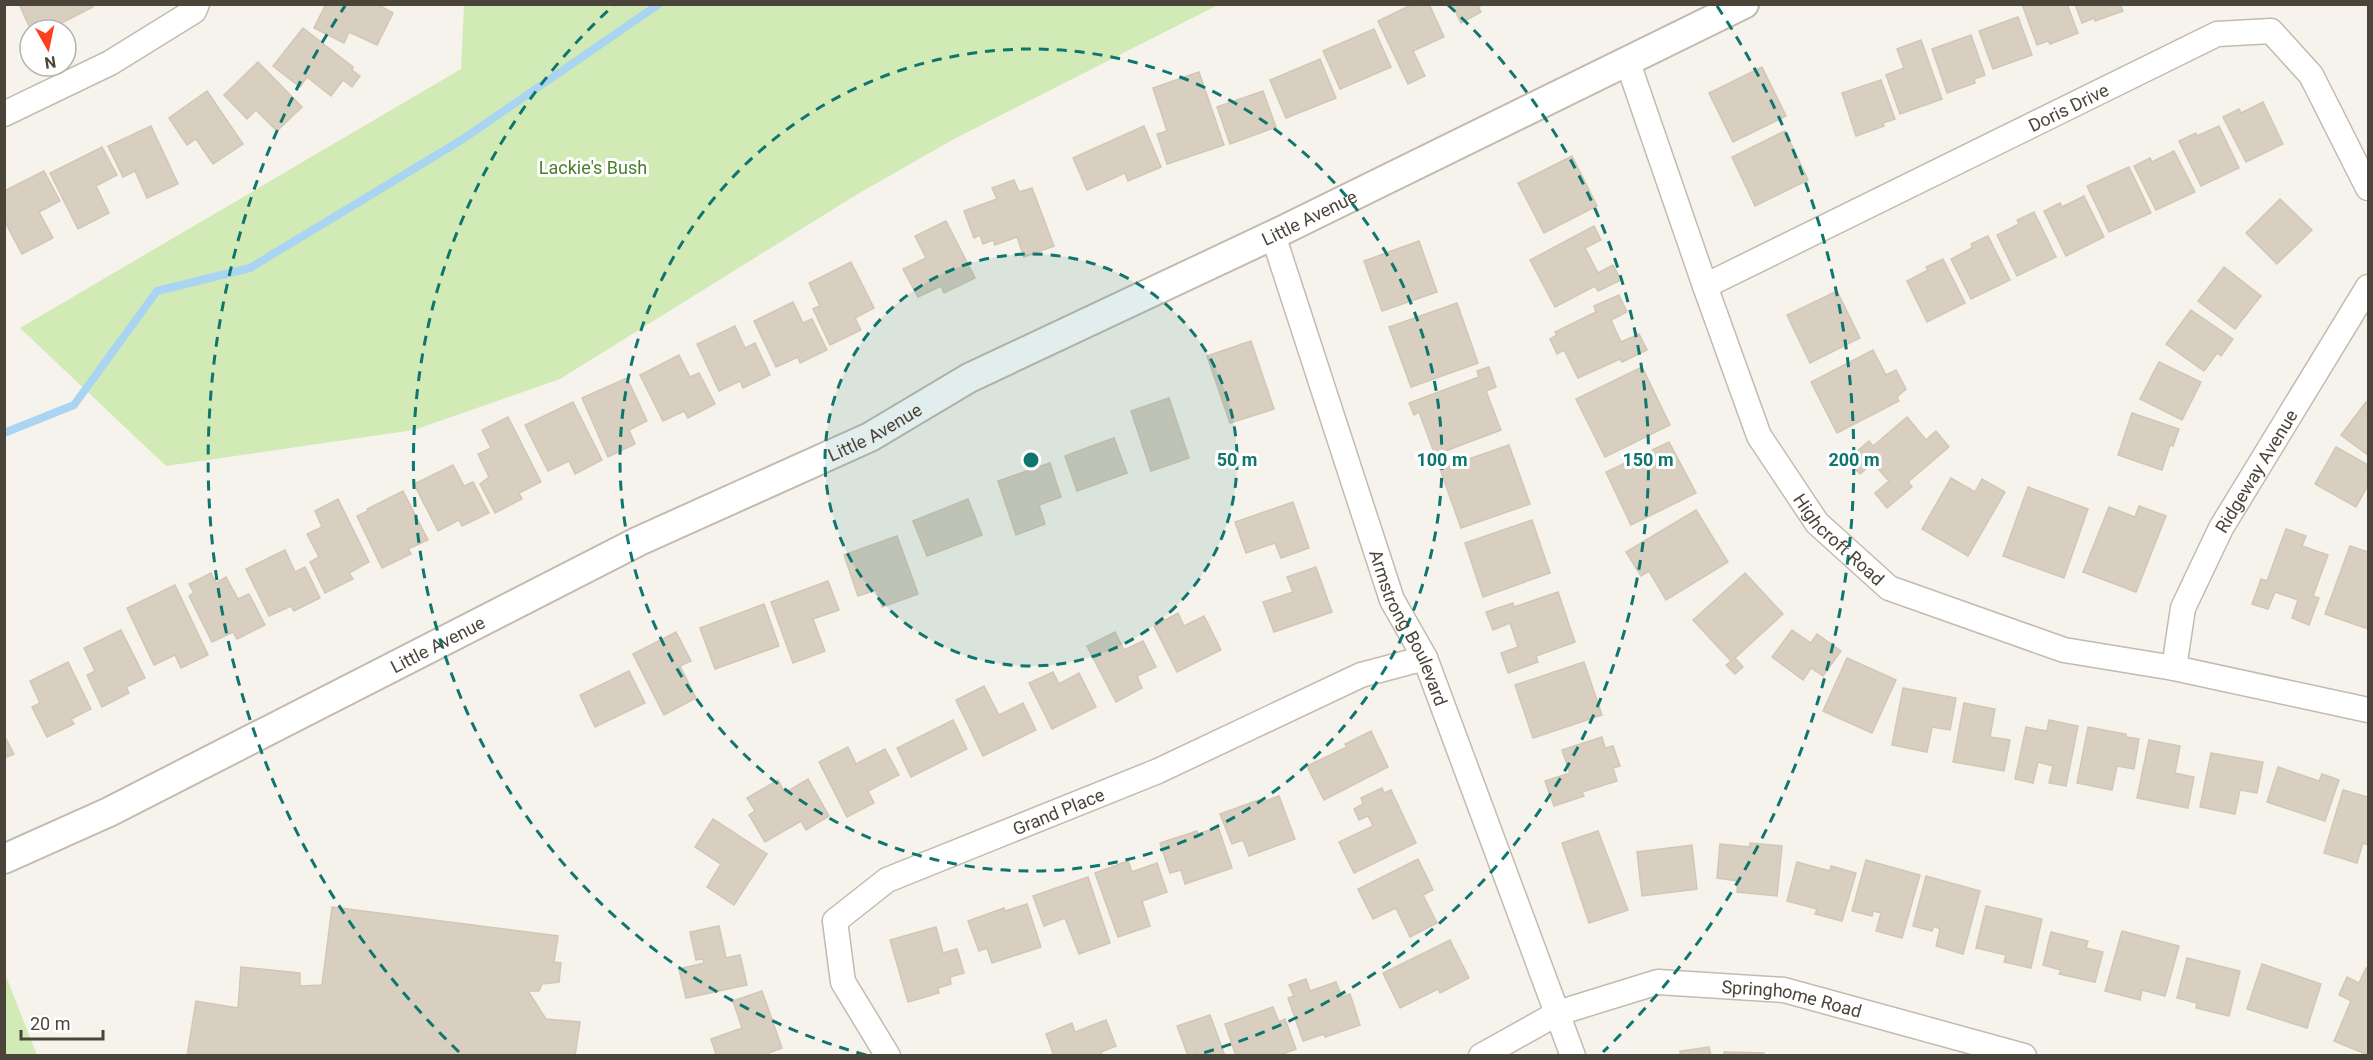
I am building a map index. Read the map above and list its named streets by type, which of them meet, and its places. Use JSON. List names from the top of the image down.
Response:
{
  "streets": {
    "street": [
      "Doris Drive",
      "Little Avenue",
      "Ridgeway Avenue",
      "Highcroft Road",
      "Armstrong Boulevard",
      "Grand Place",
      "Springhome Road"
    ]
  },
  "crossings": [
    ["Doris Drive", "Highcroft Road"],
    ["Little Avenue", "Highcroft Road"],
    ["Little Avenue", "Armstrong Boulevard"],
    ["Ridgeway Avenue", "Highcroft Road"],
    ["Armstrong Boulevard", "Grand Place"],
    ["Armstrong Boulevard", "Springhome Road"]
  ],
  "parks": ["Lackie's Bush"],
  "scale_bar": "20 m",
  "north": "bottom",
  "rings": [
    "50 m",
    "100 m",
    "150 m",
    "200 m"
  ]
}
